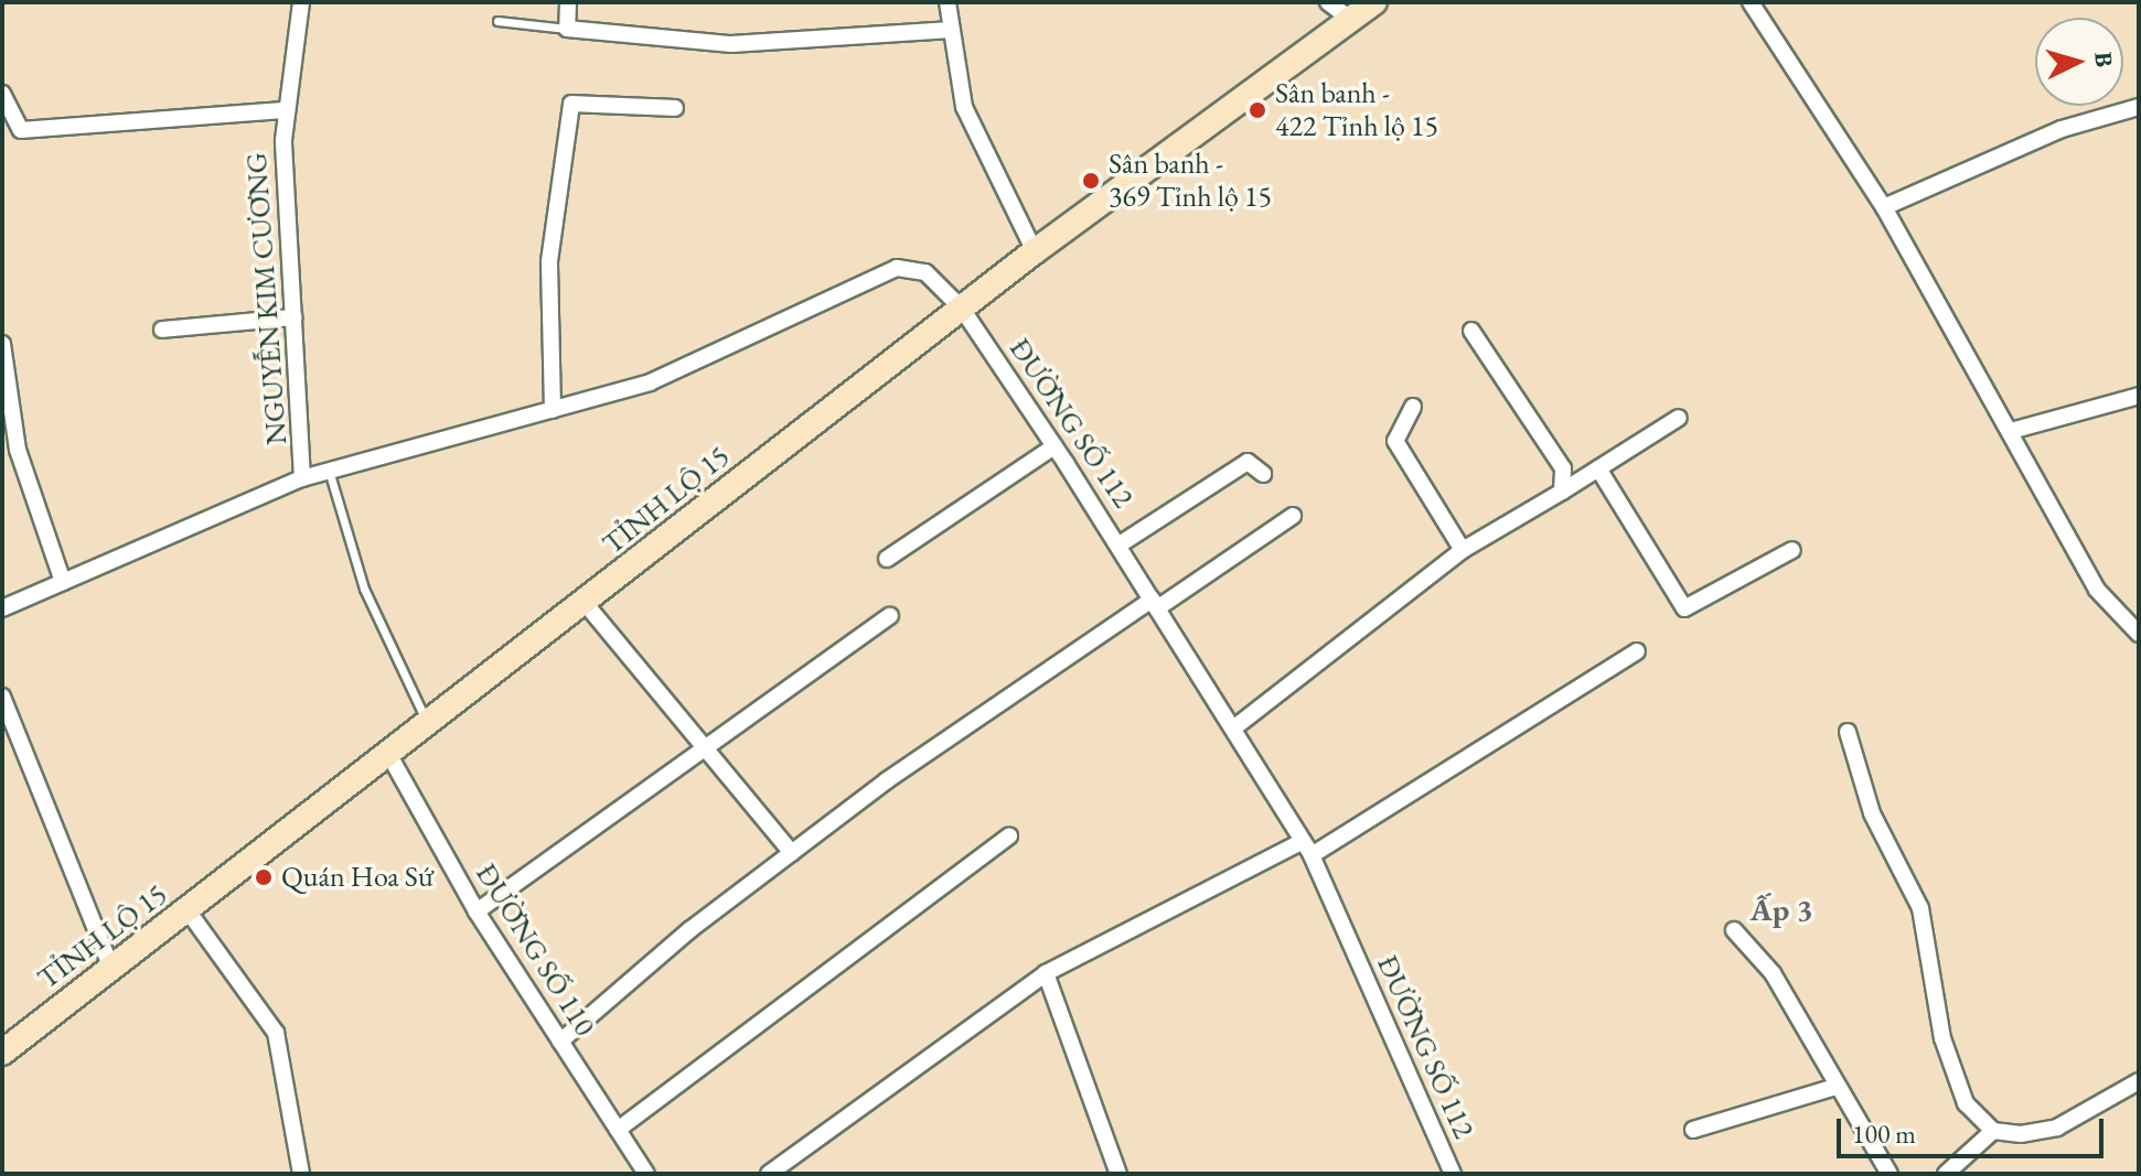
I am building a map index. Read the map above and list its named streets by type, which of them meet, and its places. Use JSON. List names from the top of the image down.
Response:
{
  "streets": {
    "main road": ["TỈNH LỘ 15"],
    "street": ["NGUYỄN KIM CƯƠNG", "ĐƯỜNG SỐ 112", "ĐƯỜNG SỐ 110"]
  },
  "crossings": [
    ["NGUYỄN KIM CƯƠNG", "ĐƯỜNG SỐ 112"],
    ["ĐƯỜNG SỐ 112", "TỈNH LỘ 15"],
    ["TỈNH LỘ 15", "ĐƯỜNG SỐ 110"]
  ],
  "districts": ["Ấp 3"],
  "places": ["Sân banh - 422 Tỉnh lộ 15", "Sân banh - 369 Tỉnh lộ 15", "Quán Hoa Sứ"],
  "scale_bar": "100 m",
  "north": "right"
}
